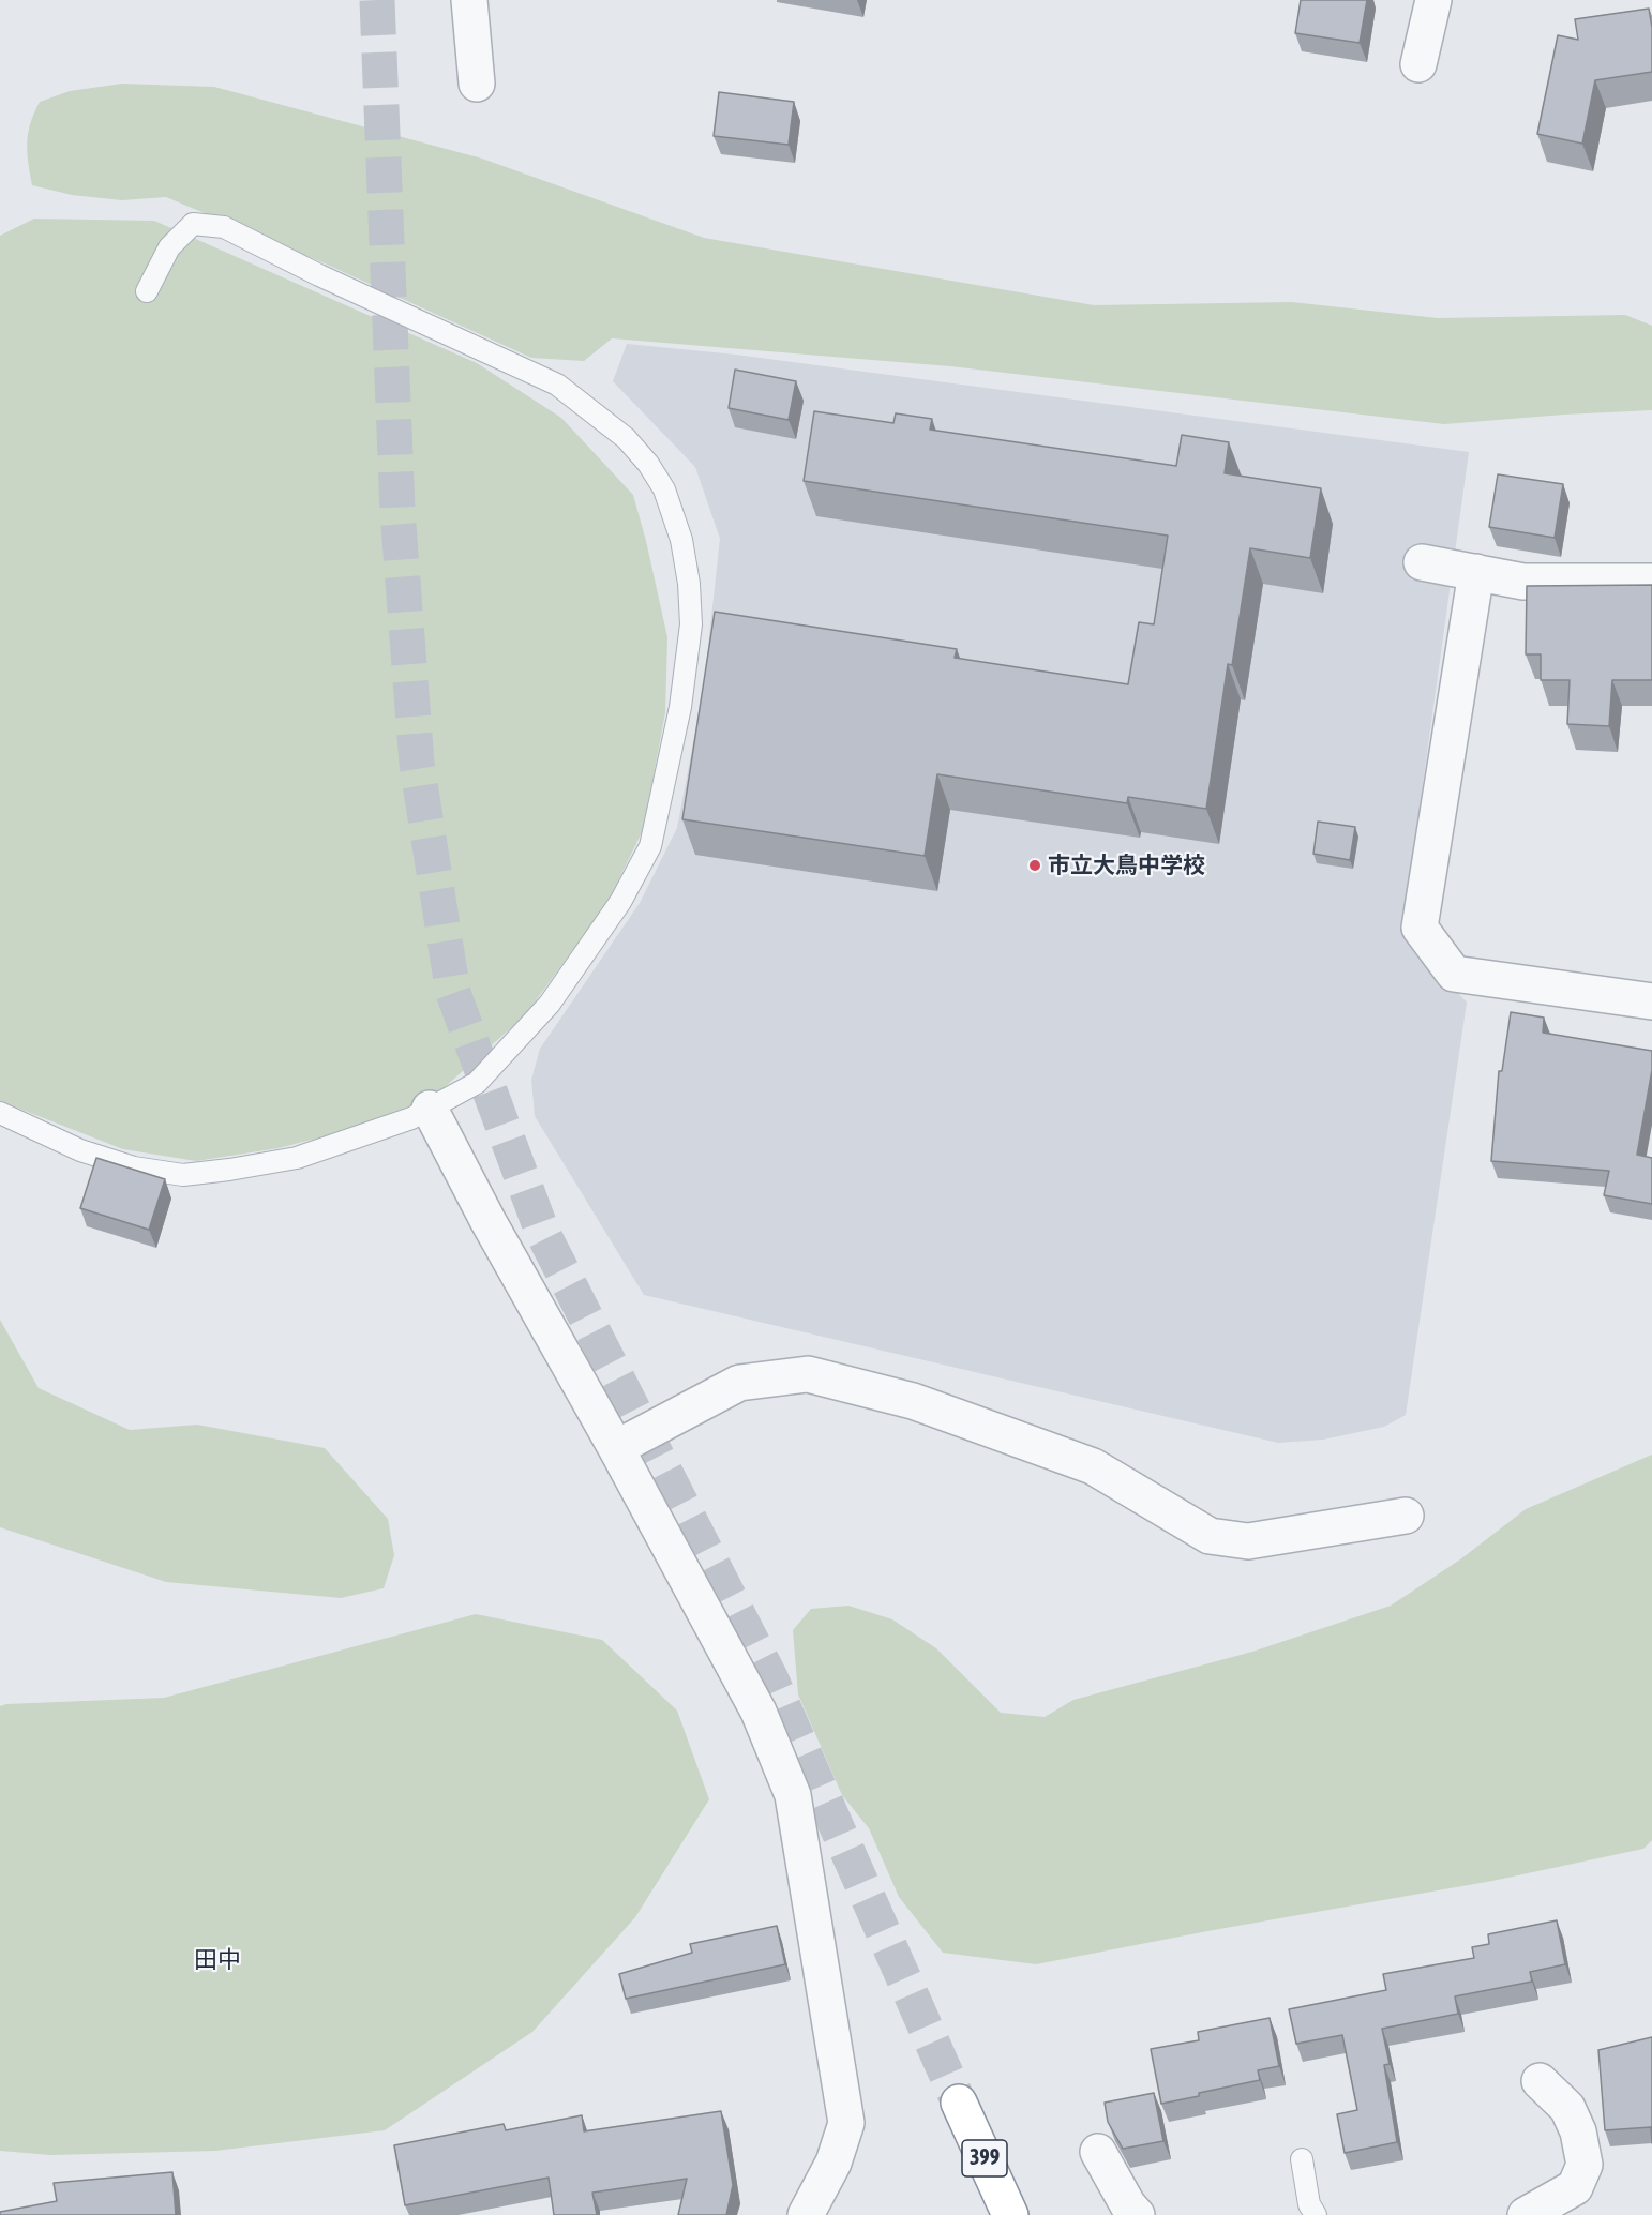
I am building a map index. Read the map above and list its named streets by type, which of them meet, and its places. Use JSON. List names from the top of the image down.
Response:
{
  "streets": {
    "highway": ["399"]
  },
  "districts": ["田中"],
  "places": ["市立大鳥中学校"]
}
